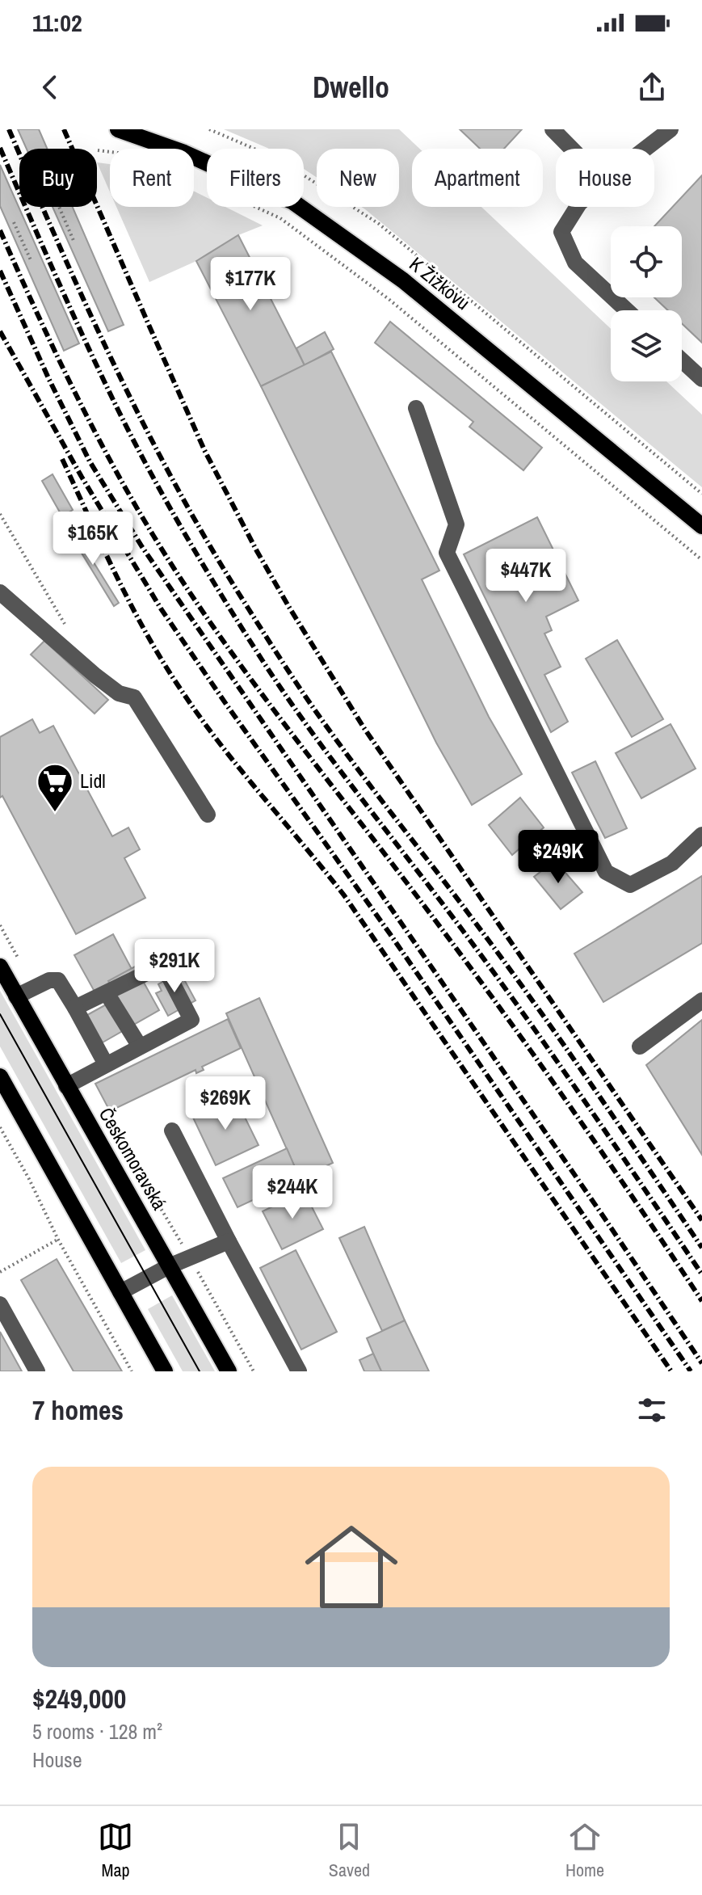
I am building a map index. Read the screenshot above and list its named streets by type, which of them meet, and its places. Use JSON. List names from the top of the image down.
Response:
{
  "streets": {
    "main road": ["K Žižkovu", "Českomoravská"]
  },
  "places": {
    "supermarket": ["Lidl"]
  },
  "page": {
    "status": "11:02",
    "header": "Dwello",
    "chip": [
      "Buy",
      "Rent",
      "Filters",
      "New",
      "Apartment",
      "House"
    ],
    "price": [
      "$177K",
      "$165K",
      "$447K",
      "$249K",
      "$291K",
      "$269K",
      "$244K"
    ],
    "heading": "7 homes",
    "list": [
      {
        "name": "$249,000",
        "note": "5 rooms · 128 m² · House"
      }
    ],
    "tabs": ["Map", "Saved", "Home"]
  }
}
